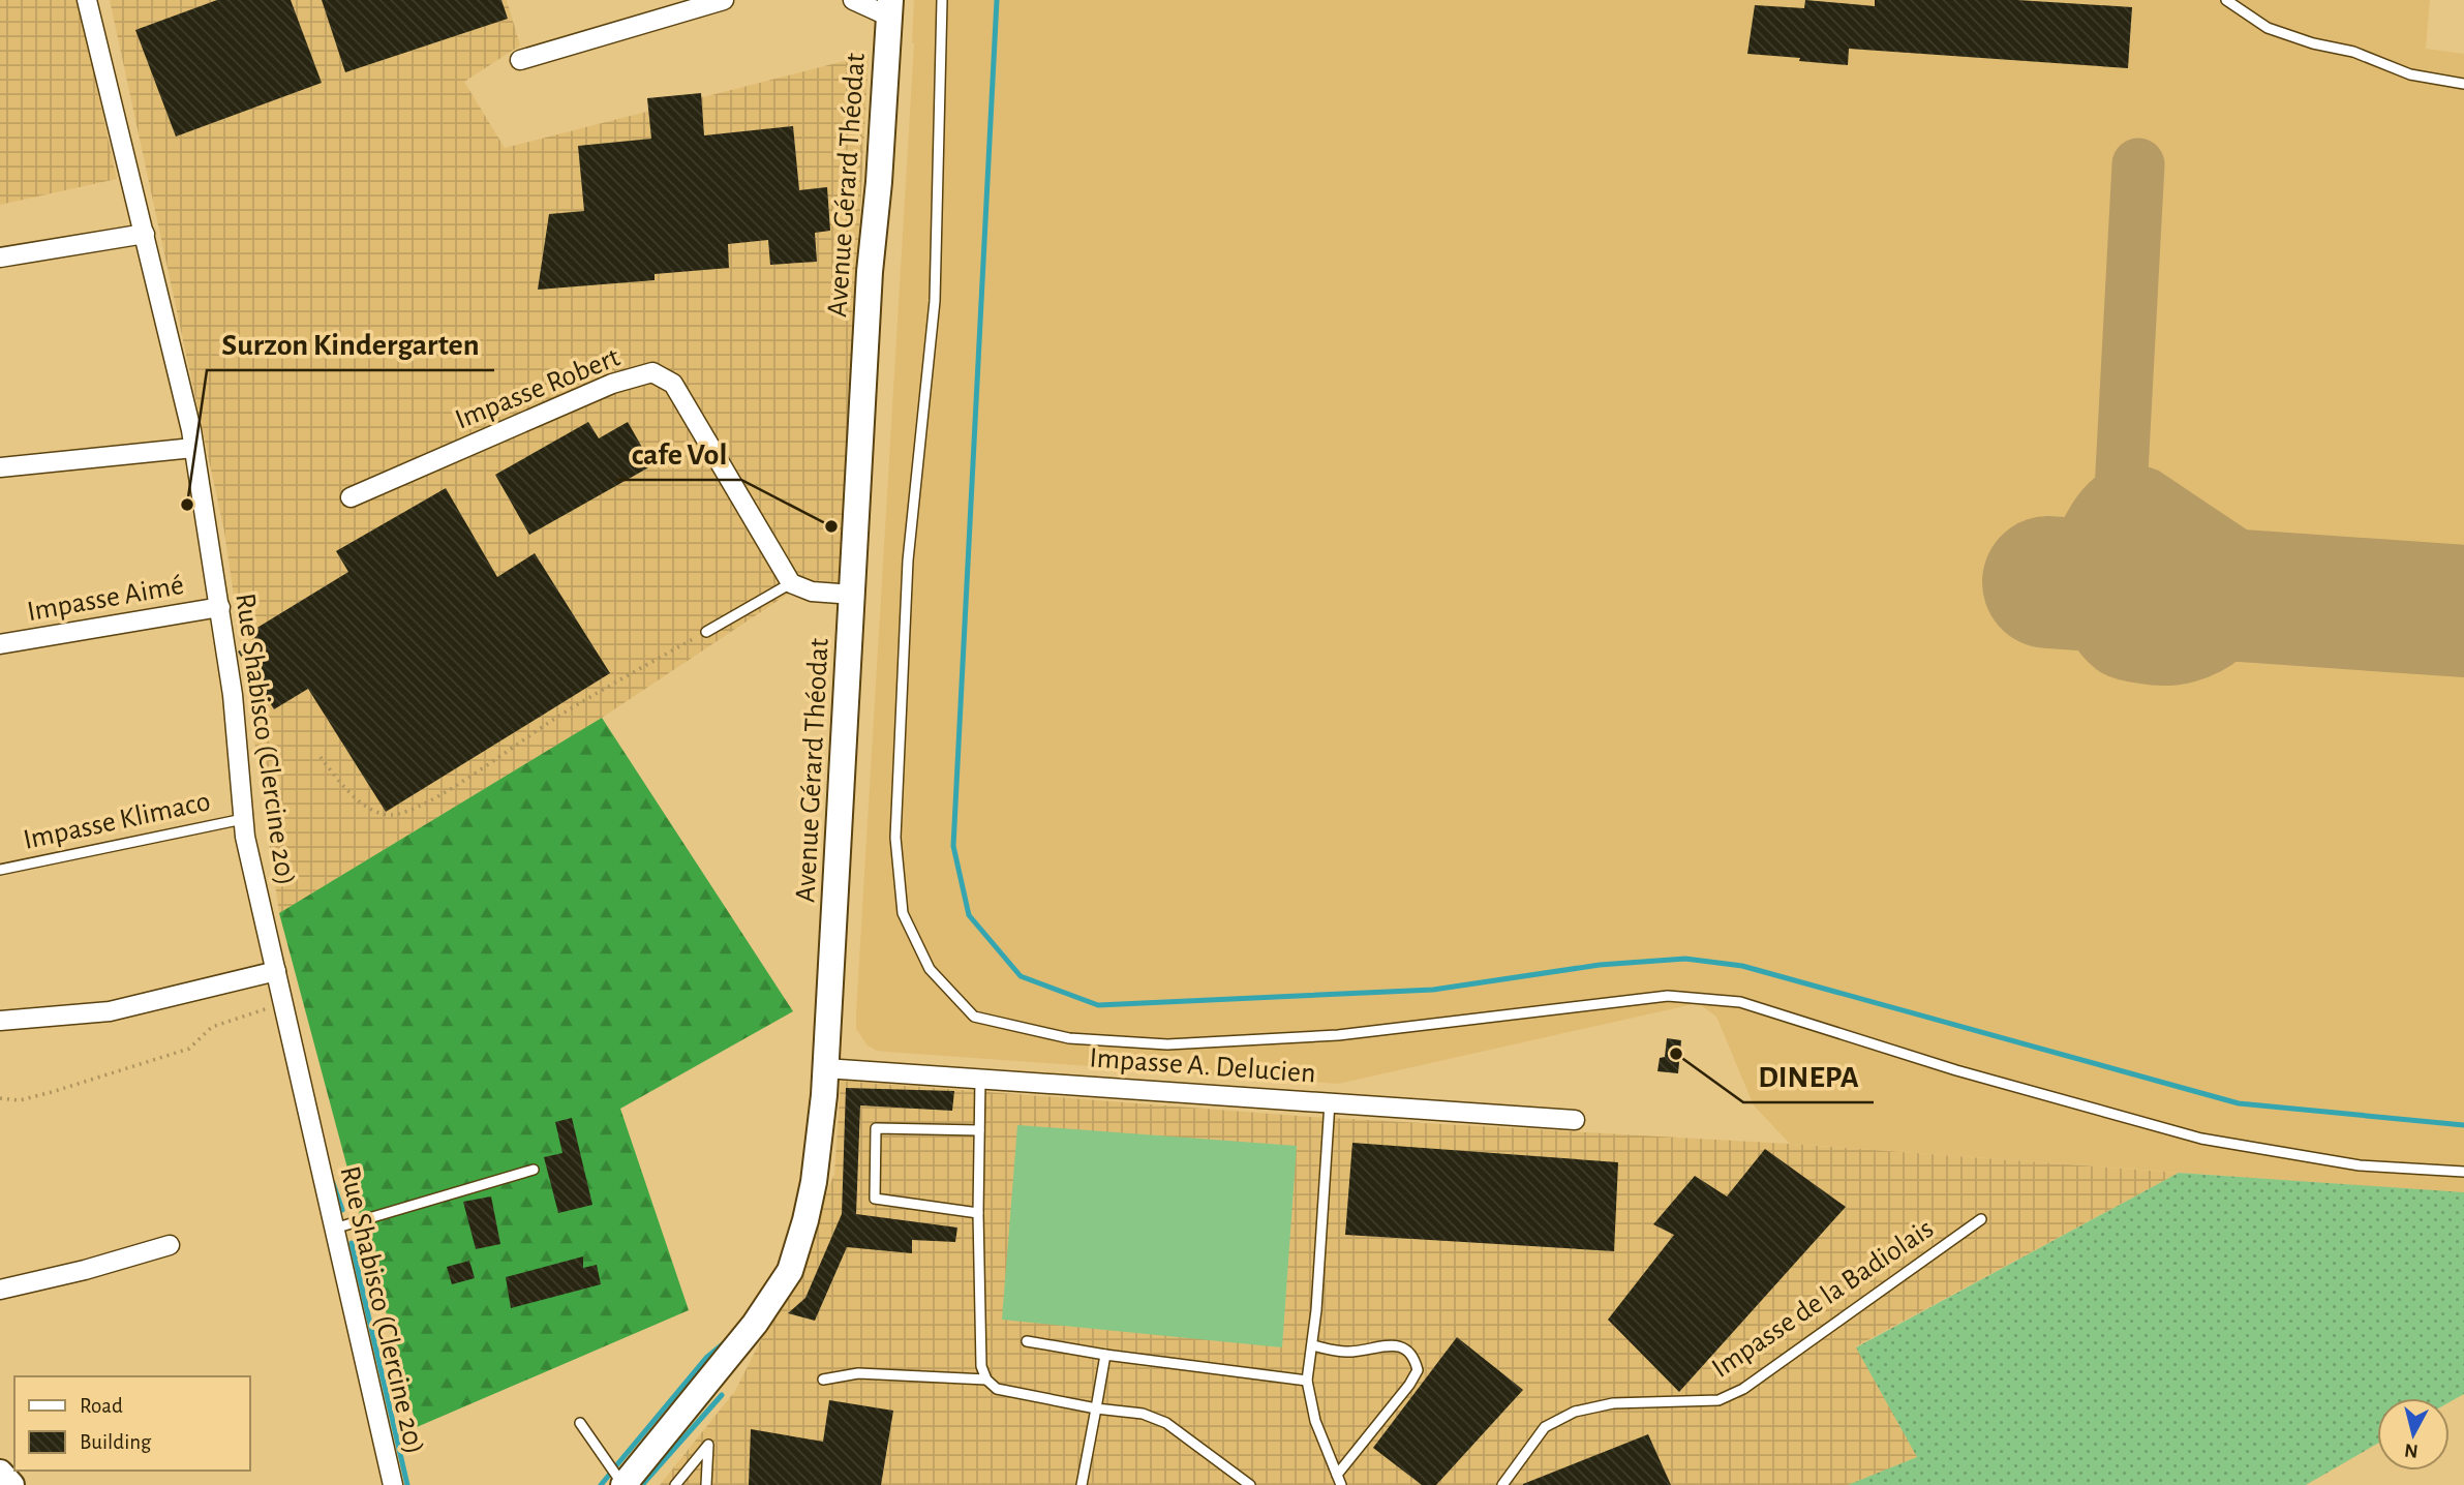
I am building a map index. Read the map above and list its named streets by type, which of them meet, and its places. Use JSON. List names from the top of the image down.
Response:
{
  "streets": {
    "street": [
      "Avenue Gérard Théodat",
      "Impasse Robert",
      "Impasse Aimé",
      "Rue Shabisco (Clercine 20)",
      "Impasse A. Delucien"
    ],
    "lane": ["Impasse Klimaco", "Impasse de la Badiolais"]
  },
  "crossings": [
    ["Avenue Gérard Théodat", "Impasse A. Delucien"],
    ["Impasse Aimé", "Rue Shabisco (Clercine 20)"],
    ["Rue Shabisco (Clercine 20)", "Impasse Klimaco"]
  ],
  "places": ["Surzon Kindergarten", "cafe Vol", "DINEPA"],
  "legend": ["Road", "Building"],
  "north": "bottom"
}
